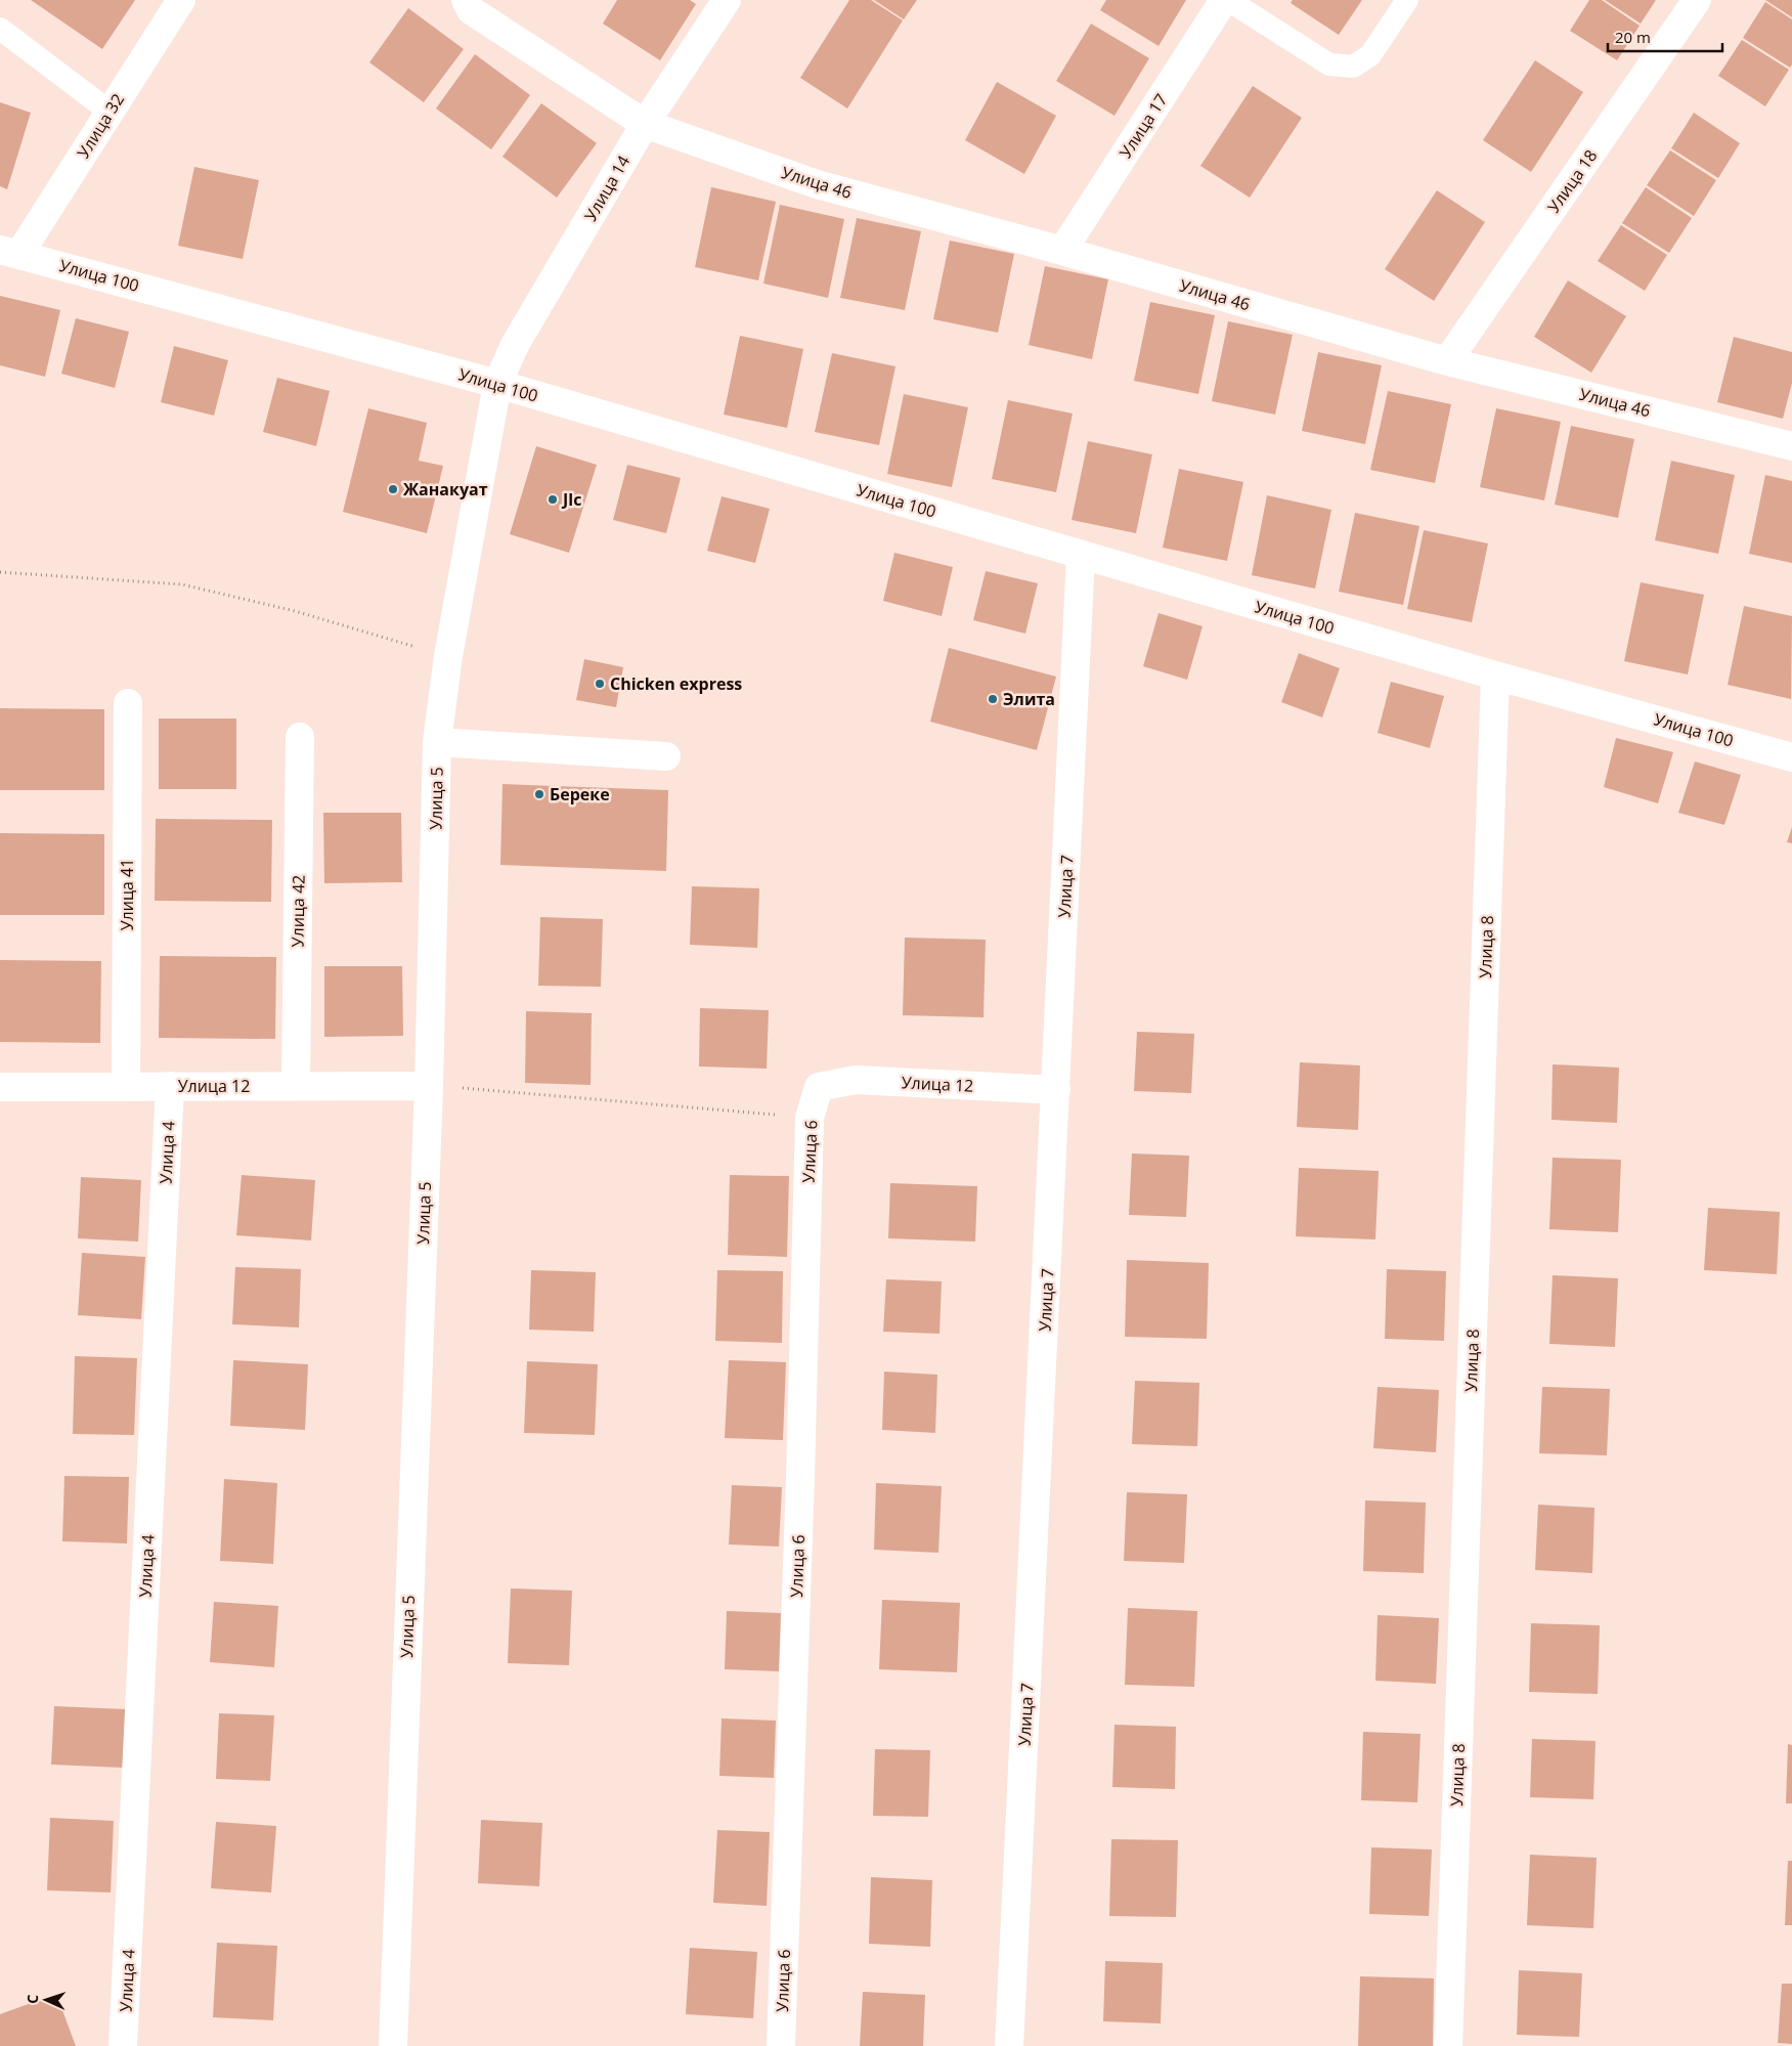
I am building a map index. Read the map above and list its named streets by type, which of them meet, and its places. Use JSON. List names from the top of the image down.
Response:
{
  "streets": {
    "street": [
      "Улица 32",
      "Улица 17",
      "Улица 18",
      "Улица 46",
      "Улица 14",
      "Улица 100",
      "Улица 5",
      "Улица 7",
      "Улица 41",
      "Улица 42",
      "Улица 8",
      "Улица 12",
      "Улица 6",
      "Улица 4"
    ]
  },
  "crossings": [
    ["Улица 32", "Улица 100"],
    ["Улица 17", "Улица 46"],
    ["Улица 18", "Улица 46"],
    ["Улица 46", "Улица 14"],
    ["Улица 14", "Улица 100"],
    ["Улица 14", "Улица 5"],
    ["Улица 100", "Улица 5"],
    ["Улица 100", "Улица 7"],
    ["Улица 100", "Улица 8"],
    ["Улица 5", "Улица 12"],
    ["Улица 7", "Улица 12"],
    ["Улица 41", "Улица 12"],
    ["Улица 42", "Улица 12"],
    ["Улица 12", "Улица 6"],
    ["Улица 12", "Улица 4"]
  ],
  "places": [
    "Жанакуат",
    "Jlc",
    "Chicken express",
    "Элита",
    "Береке"
  ],
  "scale_bar": "20 m",
  "north": "left"
}
